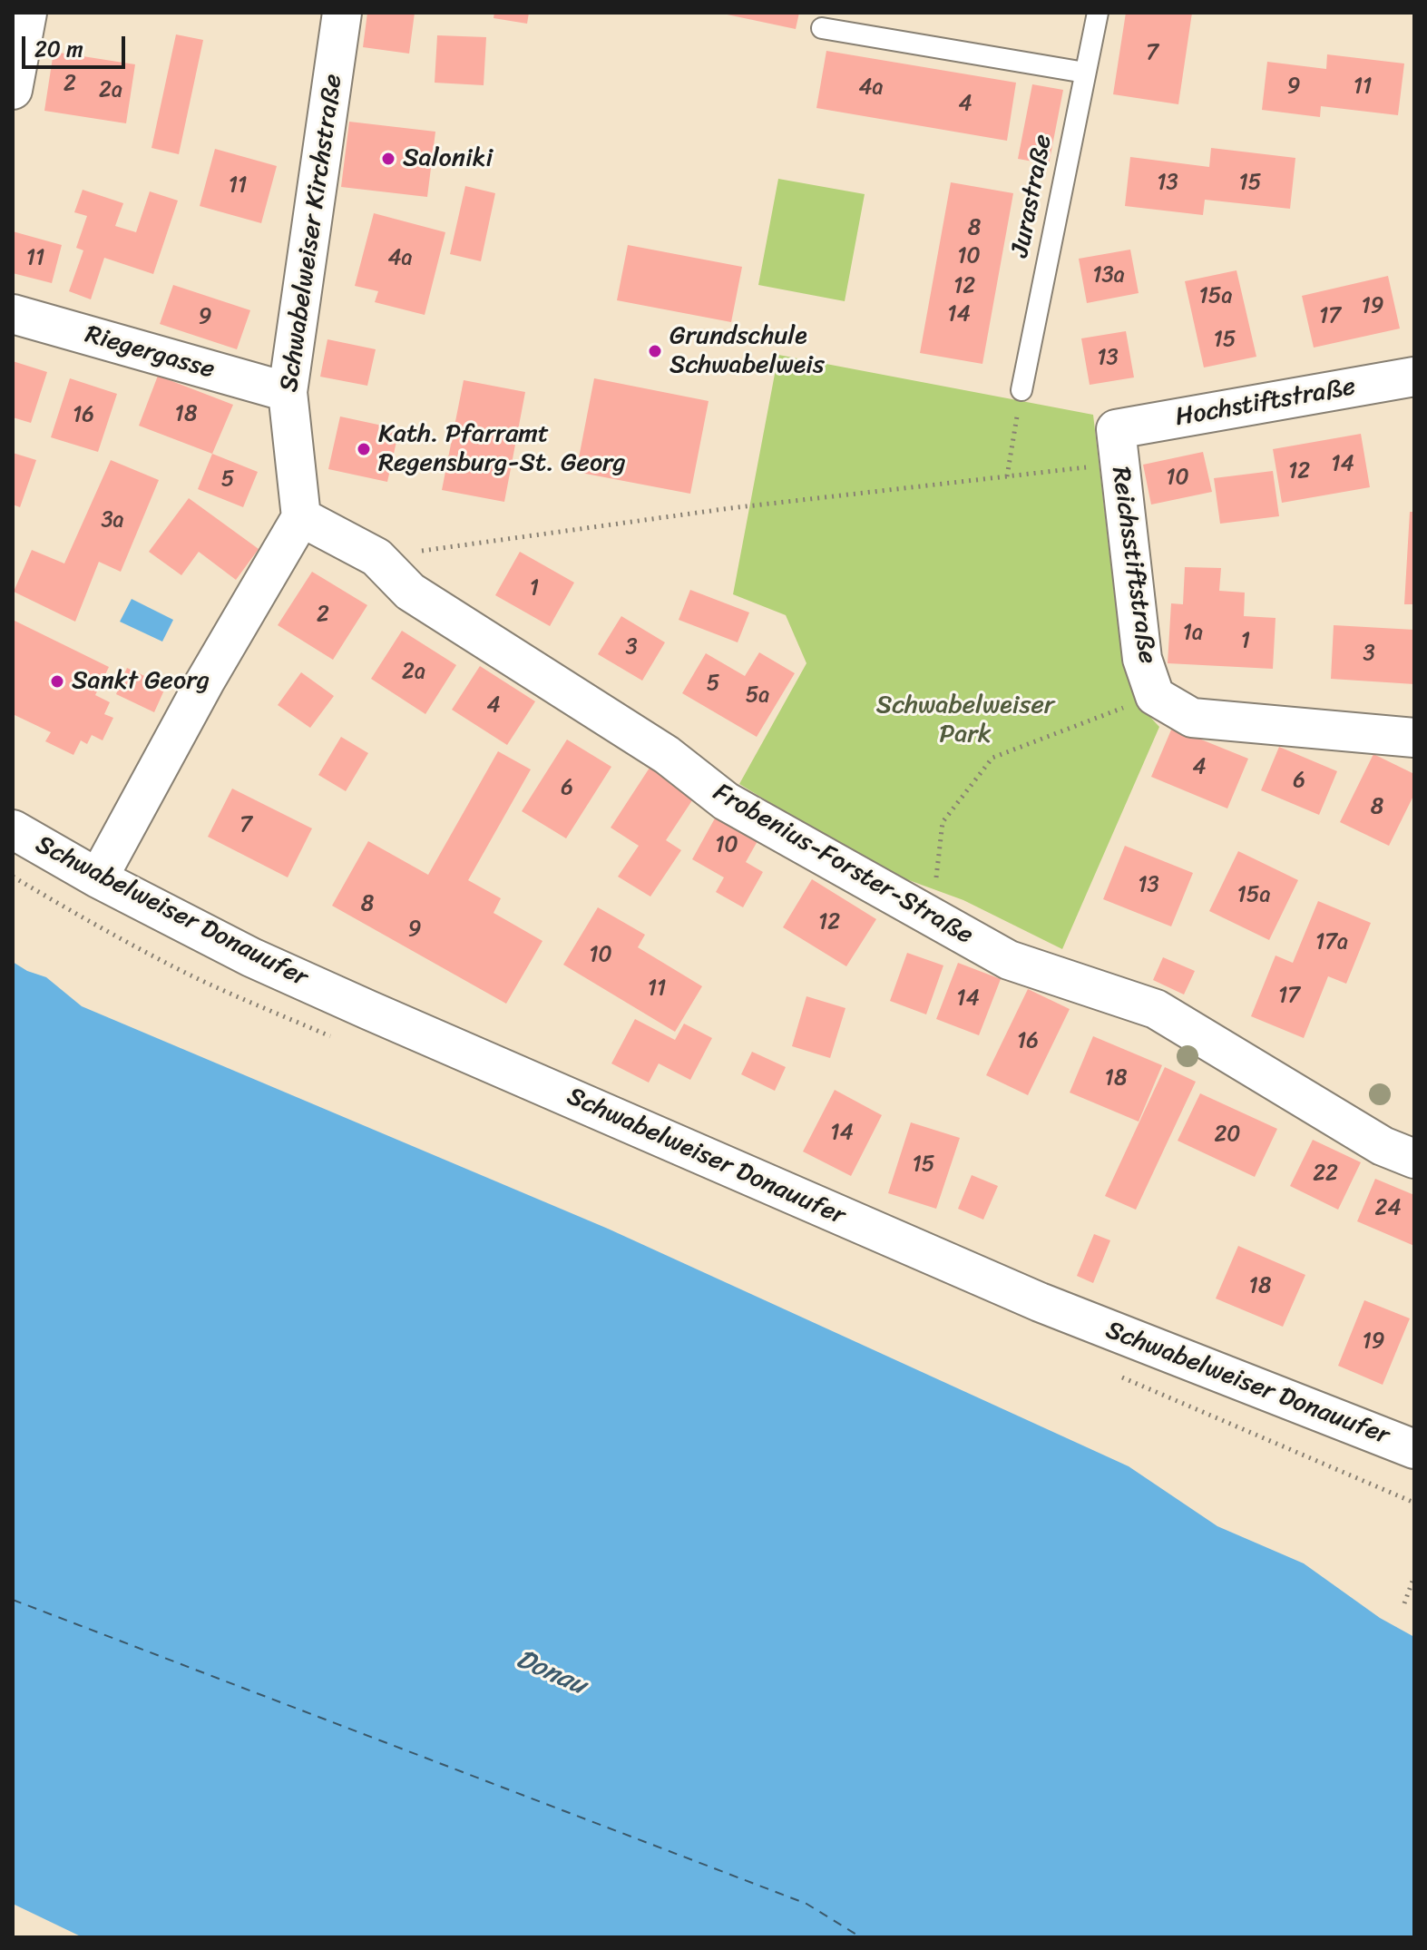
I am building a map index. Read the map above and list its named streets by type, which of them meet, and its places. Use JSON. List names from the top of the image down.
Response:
{
  "streets": {
    "street": [
      "Schwabelweiser Kirchstraße",
      "Riegergasse",
      "Hochstiftstraße",
      "Reichsstiftstraße",
      "Frobenius-Forster-Straße",
      "Schwabelweiser Donauufer"
    ],
    "lane": ["Jurastraße"]
  },
  "crossings": [
    ["Schwabelweiser Kirchstraße", "Riegergasse"],
    ["Schwabelweiser Kirchstraße", "Frobenius-Forster-Straße"],
    ["Hochstiftstraße", "Reichsstiftstraße"]
  ],
  "water": ["Donau"],
  "parks": ["Schwabelweiser Park"],
  "places": [
    "Saloniki",
    "Grundschule Schwabelweis",
    "Kath. Pfarramt Regensburg-St. Georg",
    "Sankt Georg"
  ],
  "house_numbers": [
    "7",
    "2",
    "9",
    "11",
    "4a",
    "2a",
    "4",
    "13",
    "15",
    "11",
    "8",
    "10",
    "11",
    "4a",
    "13a",
    "12",
    "15a",
    "19",
    "14",
    "17",
    "9",
    "15",
    "13",
    "18",
    "16",
    "14",
    "12",
    "10",
    "5",
    "3a",
    "1",
    "2",
    "1a",
    "1",
    "3",
    "3",
    "2a",
    "5",
    "5a",
    "4",
    "4",
    "6",
    "6",
    "8",
    "7",
    "10",
    "13",
    "15a",
    "8",
    "12",
    "9",
    "17a",
    "10",
    "11",
    "17",
    "14",
    "16",
    "18",
    "14",
    "20",
    "15",
    "22",
    "24",
    "18",
    "19"
  ],
  "scale_bar": "20 m"
}
